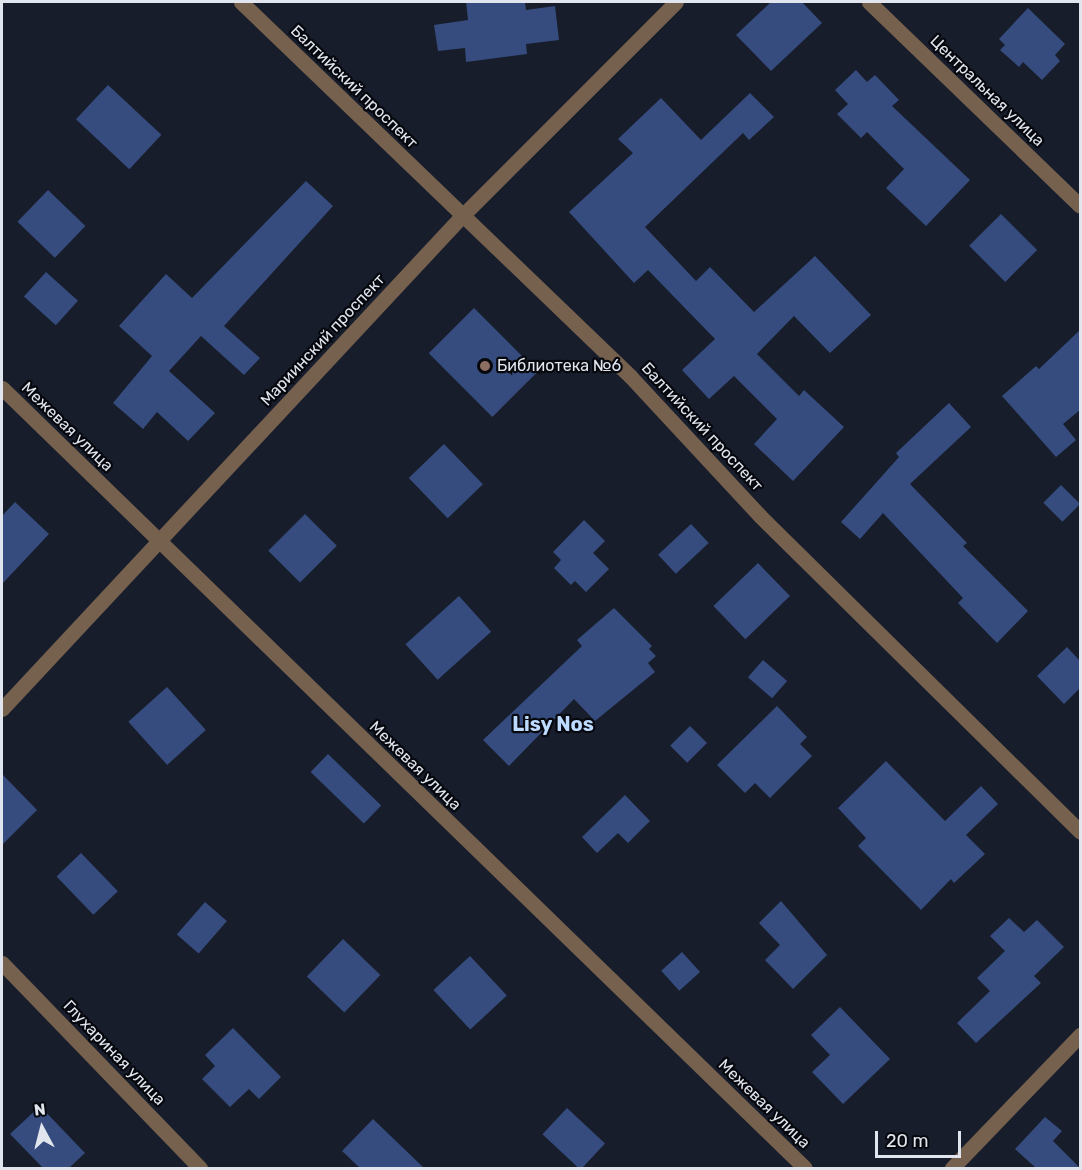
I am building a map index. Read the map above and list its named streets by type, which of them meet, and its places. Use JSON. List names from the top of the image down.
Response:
{
  "streets": {
    "street": [
      "Балтийский проспект",
      "Центральная улица",
      "Мариинский проспект",
      "Межевая улица",
      "Глухариная улица"
    ]
  },
  "crossings": [
    ["Балтийский проспект", "Мариинский проспект"],
    ["Мариинский проспект", "Межевая улица"]
  ],
  "districts": ["Lisy Nos"],
  "places": ["Библиотека №6"],
  "scale_bar": "20 m",
  "north": "top"
}
